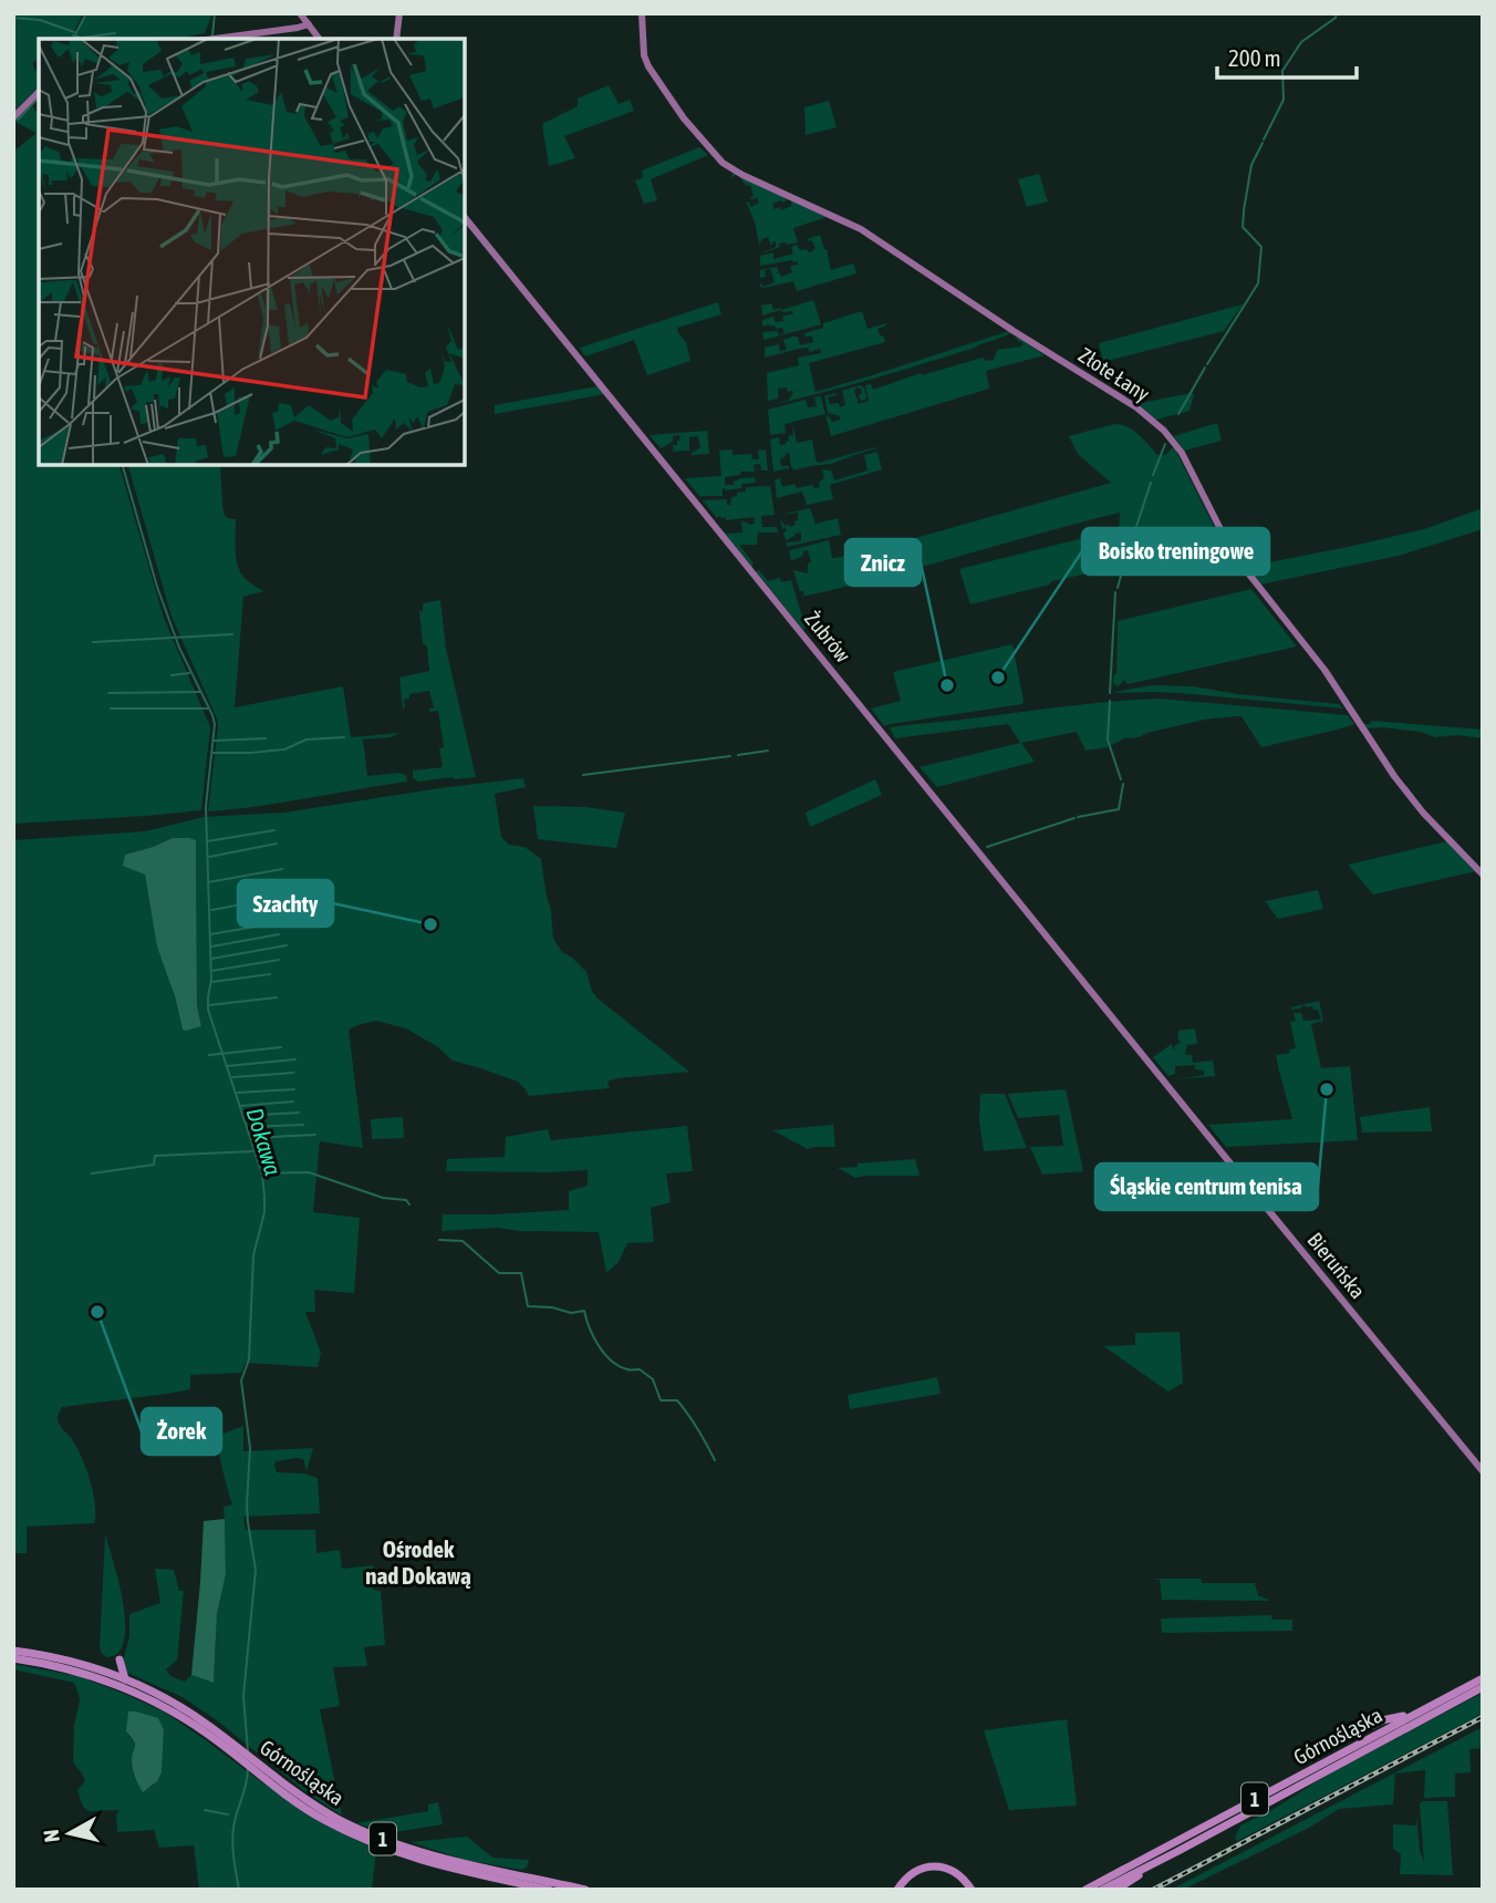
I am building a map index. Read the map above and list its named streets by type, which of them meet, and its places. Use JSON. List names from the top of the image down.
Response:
{
  "streets": {
    "main road": [
      "Złote Łany",
      "Żubrów",
      "Bieruńska",
      "Górnośląska",
      "1"
    ]
  },
  "crossings": [
    ["Żubrów", "Bieruńska"]
  ],
  "districts": ["Ośrodek nad Dokawą"],
  "water": ["Dokawa"],
  "places": [
    "Boisko treningowe",
    "Znicz",
    "Szachty",
    "Śląskie centrum tenisa",
    "Żorek"
  ],
  "scale_bar": "200 m",
  "north": "left"
}
